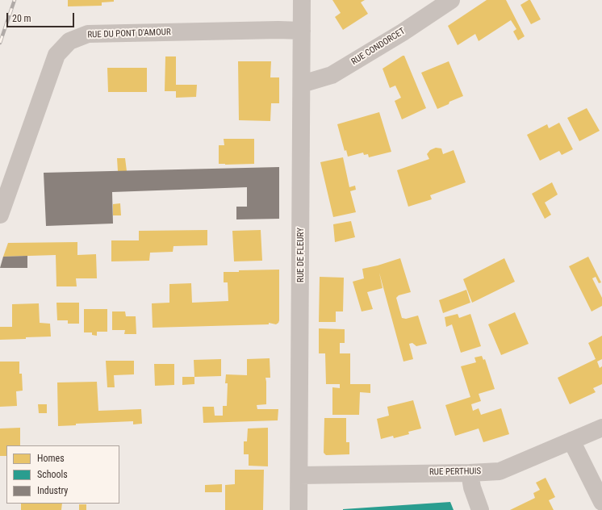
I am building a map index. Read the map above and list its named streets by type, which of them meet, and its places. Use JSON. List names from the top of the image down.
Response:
{
  "streets": {
    "street": [
      "RUE DU PONT D'AMOUR",
      "RUE CONDORCET",
      "RUE DE FLEURY",
      "RUE PERTHUIS"
    ]
  },
  "crossings": [
    ["RUE DU PONT D'AMOUR", "RUE DE FLEURY"],
    ["RUE CONDORCET", "RUE DE FLEURY"],
    ["RUE DE FLEURY", "RUE PERTHUIS"]
  ],
  "legend": ["Homes", "Schools", "Industry"],
  "scale_bar": "20 m"
}
